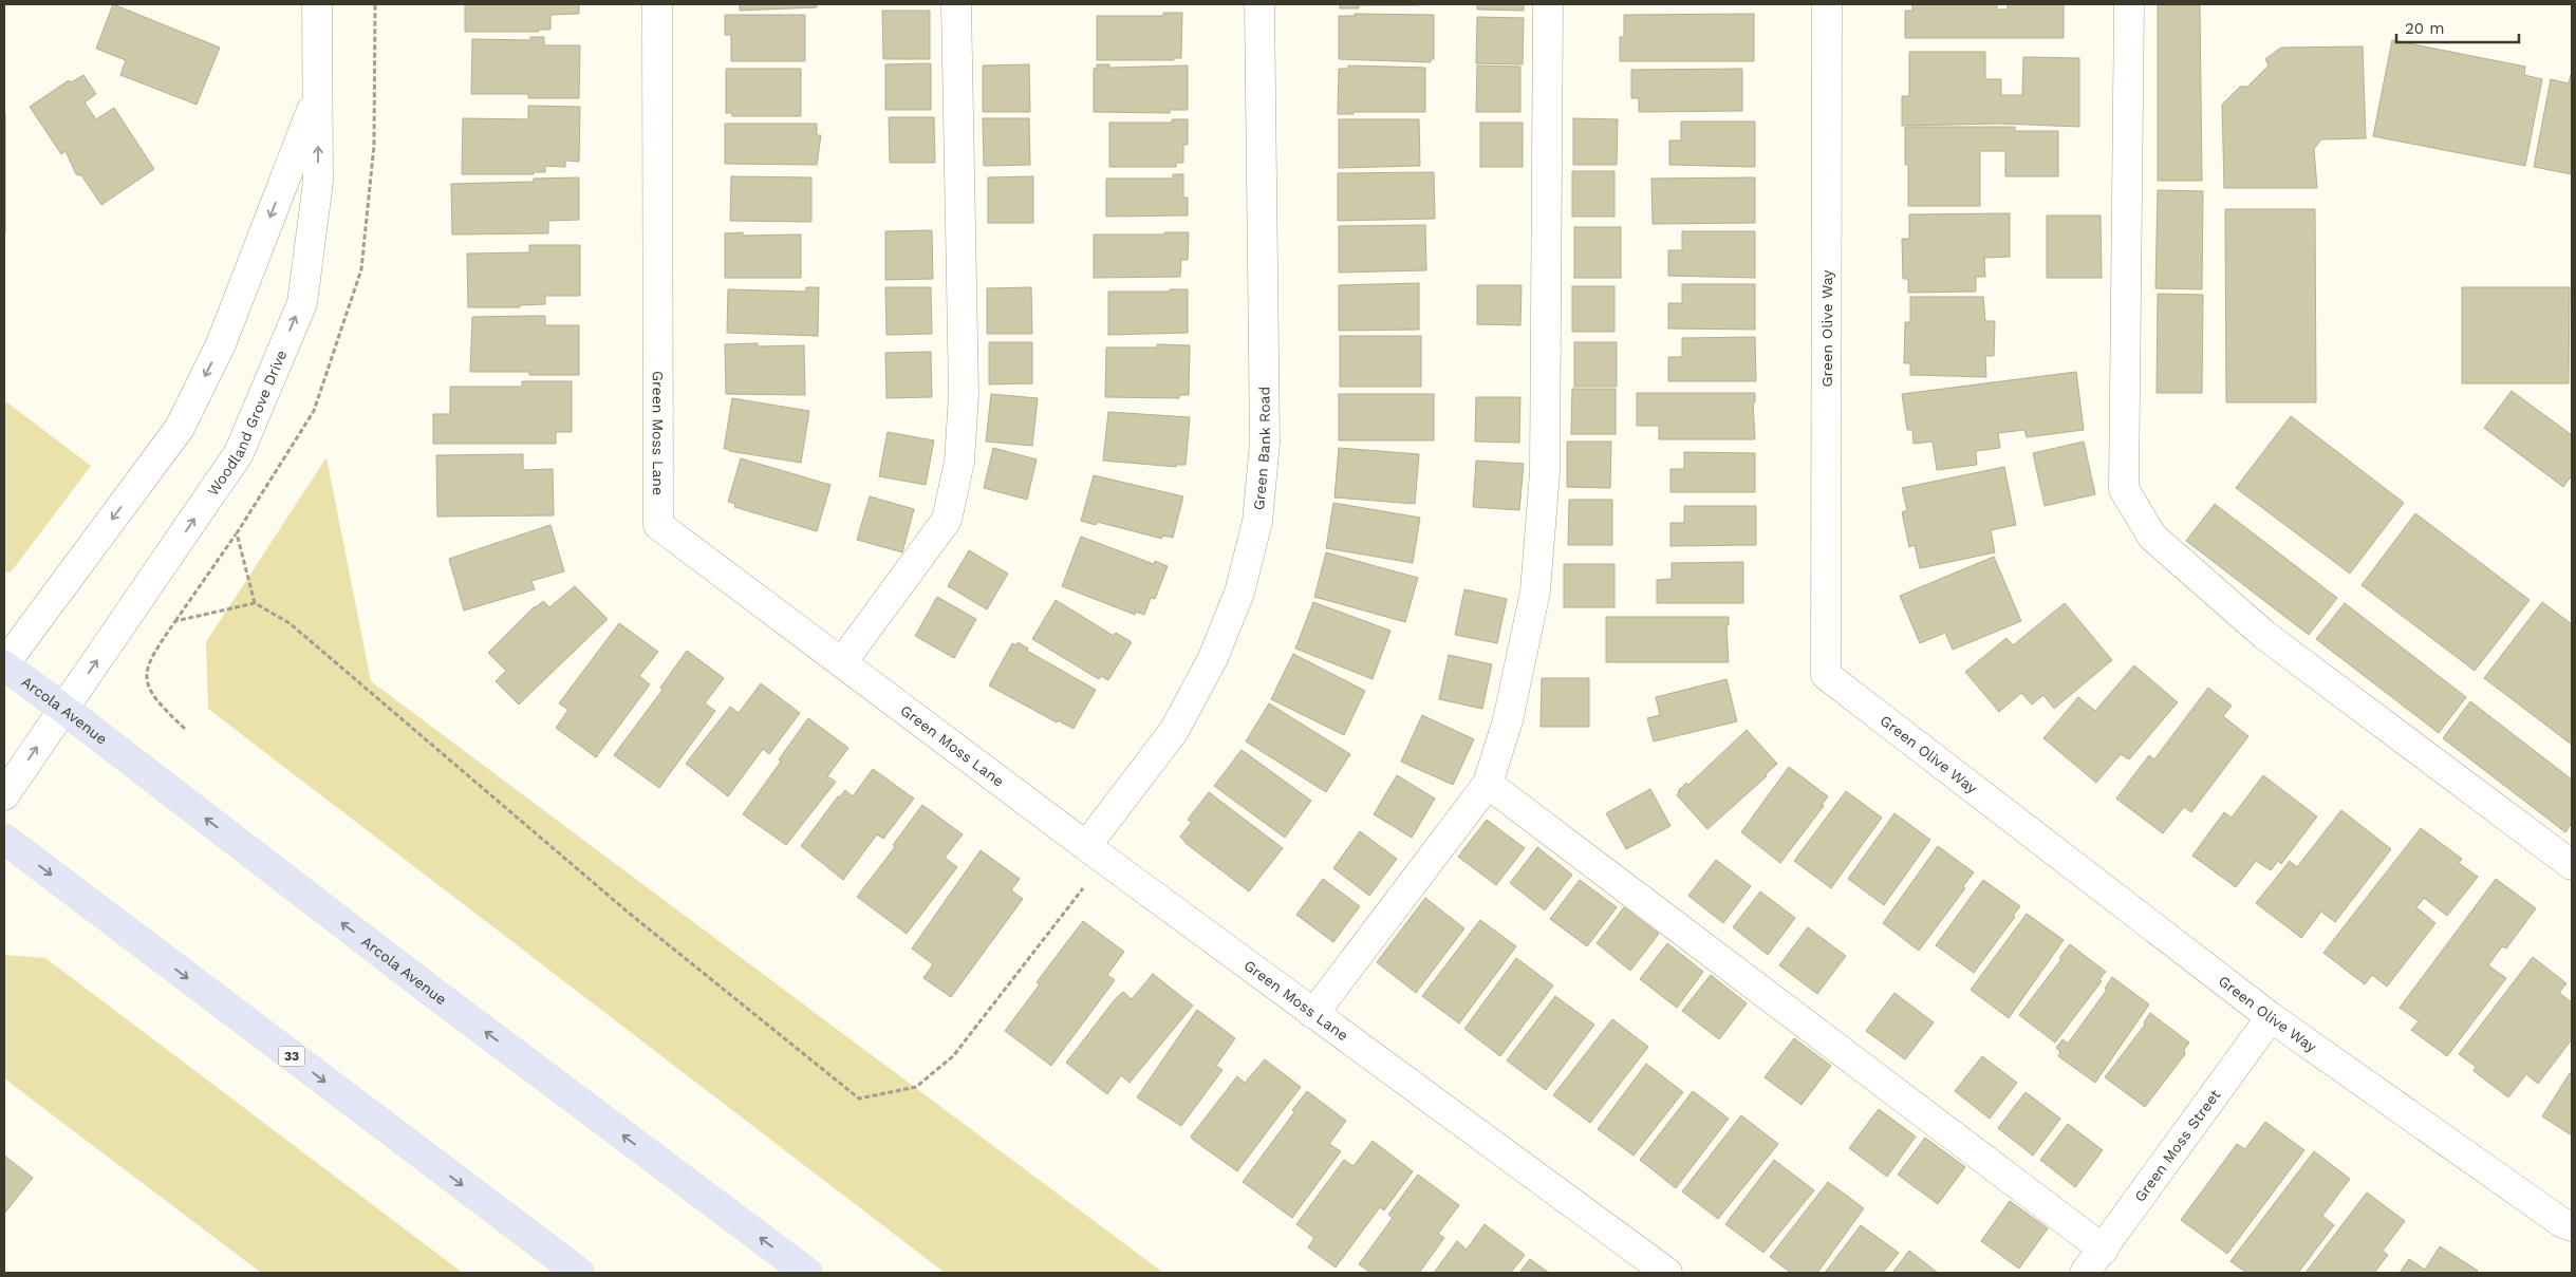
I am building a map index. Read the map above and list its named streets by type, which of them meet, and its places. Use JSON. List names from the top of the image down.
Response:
{
  "streets": {
    "main road": ["Arcola Avenue", "33"],
    "street": [
      "Green Olive Way",
      "Woodland Grove Drive",
      "Green Moss Lane",
      "Green Bank Road",
      "Green Moss Street"
    ]
  },
  "crossings": [
    ["Green Olive Way", "Green Moss Street"],
    ["Woodland Grove Drive", "Arcola Avenue"],
    ["Green Moss Lane", "Green Bank Road"]
  ],
  "scale_bar": "20 m"
}
